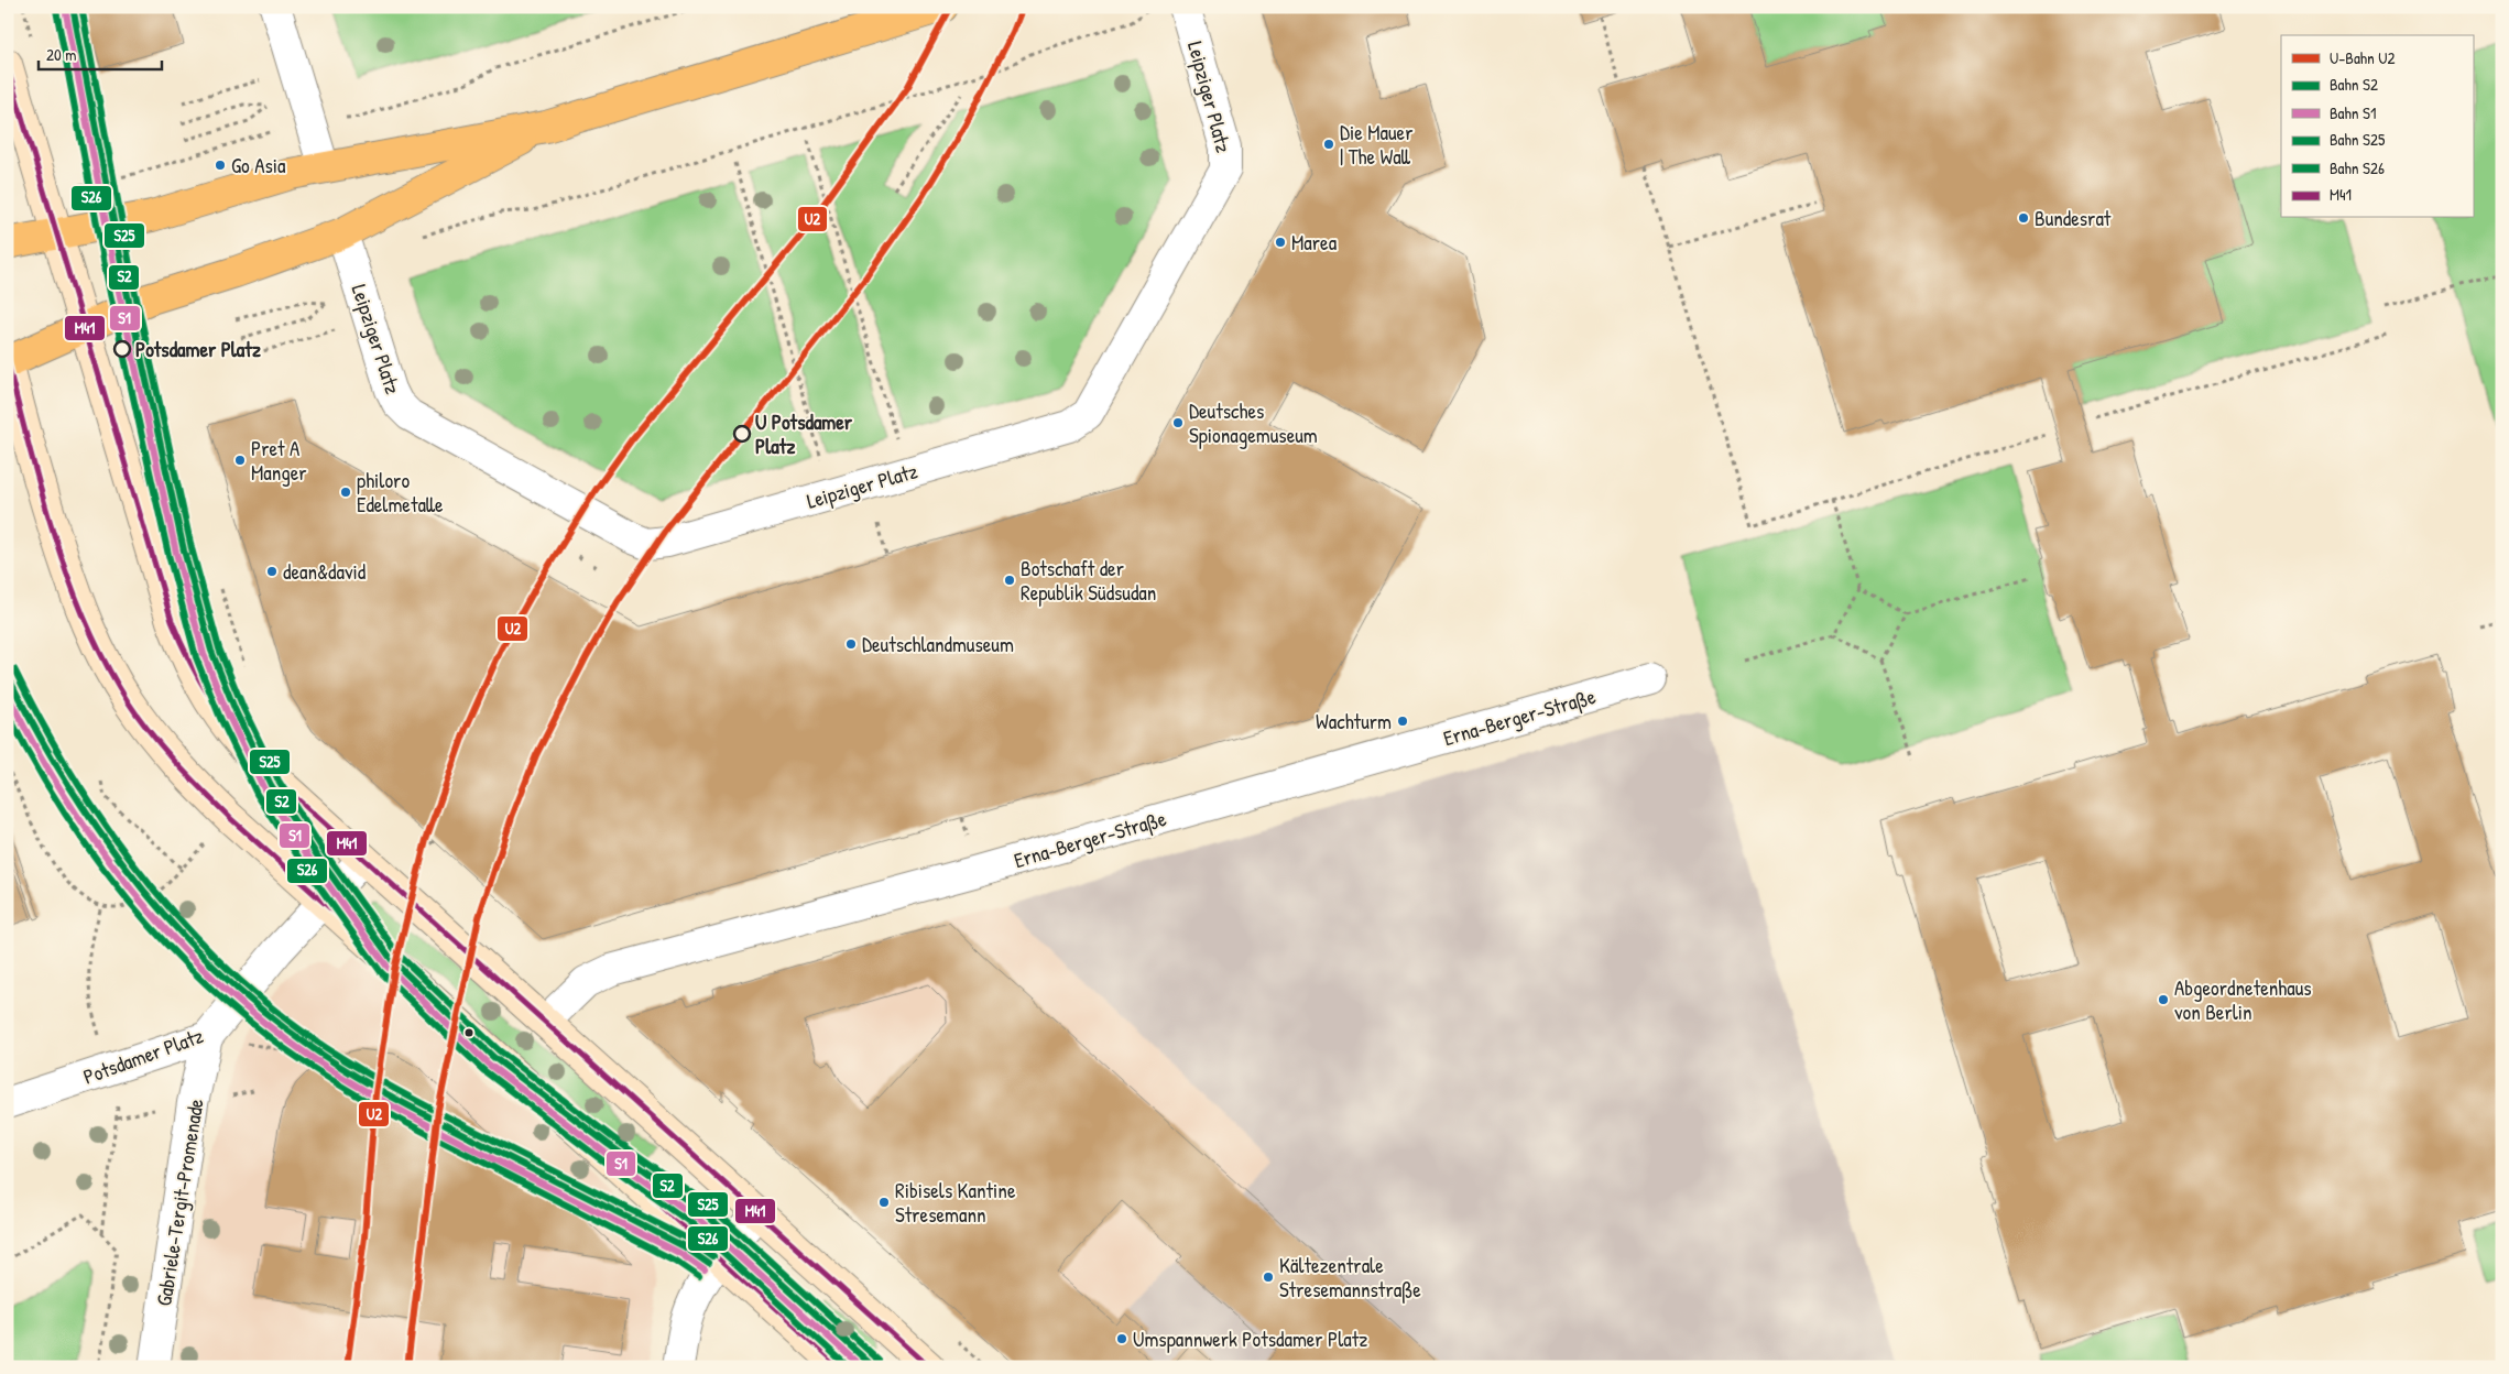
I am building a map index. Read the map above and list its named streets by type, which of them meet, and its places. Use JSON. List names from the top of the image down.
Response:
{
  "streets": {
    "street": [
      "Leipziger Platz",
      "Erna-Berger-Straße",
      "Potsdamer Platz",
      "Gabriele-Tergit-Promenade"
    ]
  },
  "crossings": [
    ["Potsdamer Platz", "Gabriele-Tergit-Promenade"]
  ],
  "places": [
    "Die Mauer | The Wall",
    "Go Asia",
    "Bundesrat",
    "Marea",
    "Potsdamer Platz",
    "Deutsches Spionagemuseum",
    "U Potsdamer Platz",
    "Pret A Manger",
    "philoro Edelmetalle",
    "dean&david",
    "Botschaft der Republik Südsudan",
    "Deutschlandmuseum",
    "Wachturm",
    "Abgeordnetenhaus von Berlin",
    "Ribisels Kantine Stresemann",
    "Kältezentrale Stresemannstraße",
    "Umspannwerk Potsdamer Platz"
  ],
  "lines": [
    "metro line U2",
    "rail line S2",
    "rail line S25",
    "rail line S1",
    "rail line S26",
    "transit line M41"
  ],
  "legend": [
    "U-Bahn U2",
    "Bahn S2",
    "Bahn S1",
    "Bahn S25",
    "Bahn S26",
    "M41"
  ],
  "scale_bar": "20 m"
}
